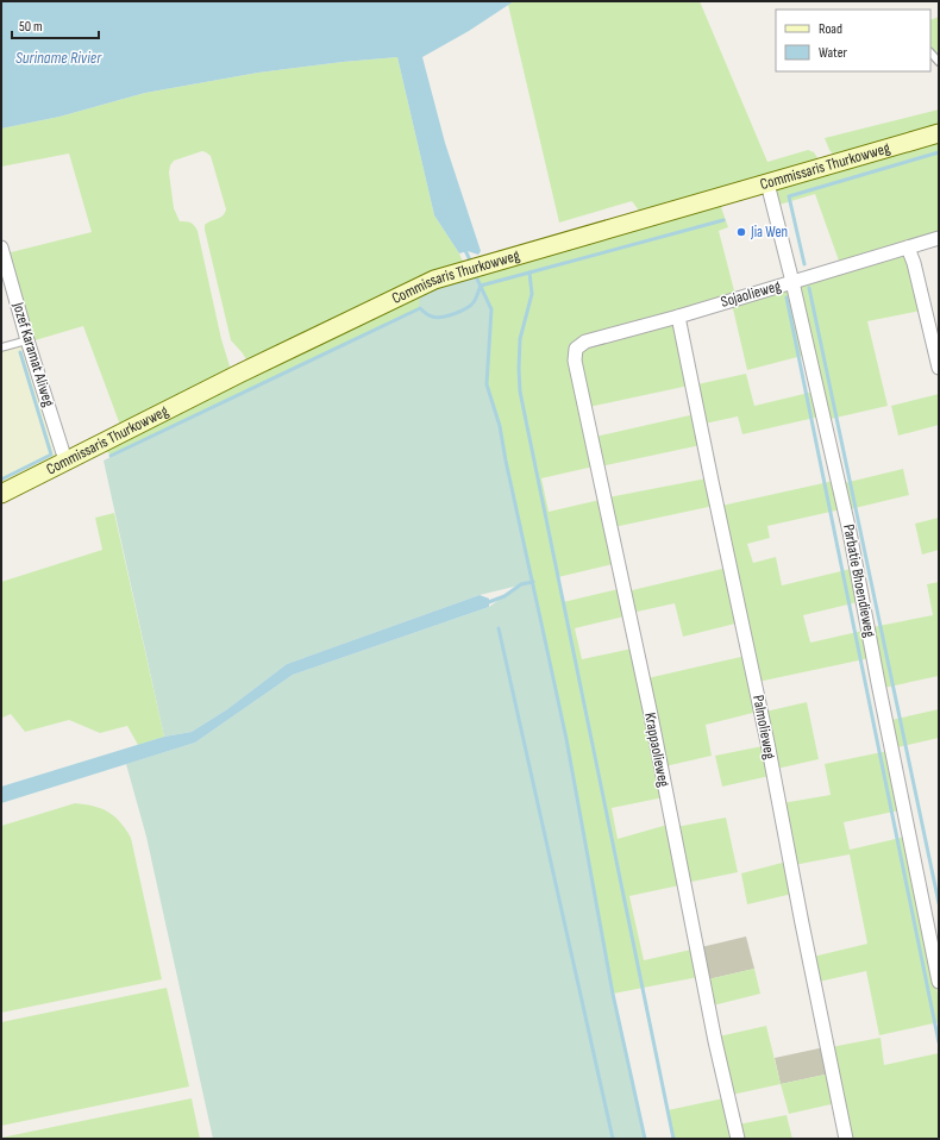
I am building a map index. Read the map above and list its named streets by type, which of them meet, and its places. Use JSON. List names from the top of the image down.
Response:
{
  "streets": {
    "main road": ["Commissaris Thurkowweg"],
    "street": [
      "Sojaolieweg",
      "Jozef Karamat Aliweg",
      "Parbatie Bhoendieweg",
      "Palmolieweg",
      "Krappaolieweg"
    ]
  },
  "crossings": [
    ["Commissaris Thurkowweg", "Jozef Karamat Aliweg"],
    ["Commissaris Thurkowweg", "Parbatie Bhoendieweg"],
    ["Sojaolieweg", "Parbatie Bhoendieweg"],
    ["Sojaolieweg", "Palmolieweg"],
    ["Sojaolieweg", "Krappaolieweg"]
  ],
  "water": ["Suriname Rivier"],
  "places": ["Jia Wen"],
  "legend": ["Road", "Water"],
  "scale_bar": "50 m"
}
